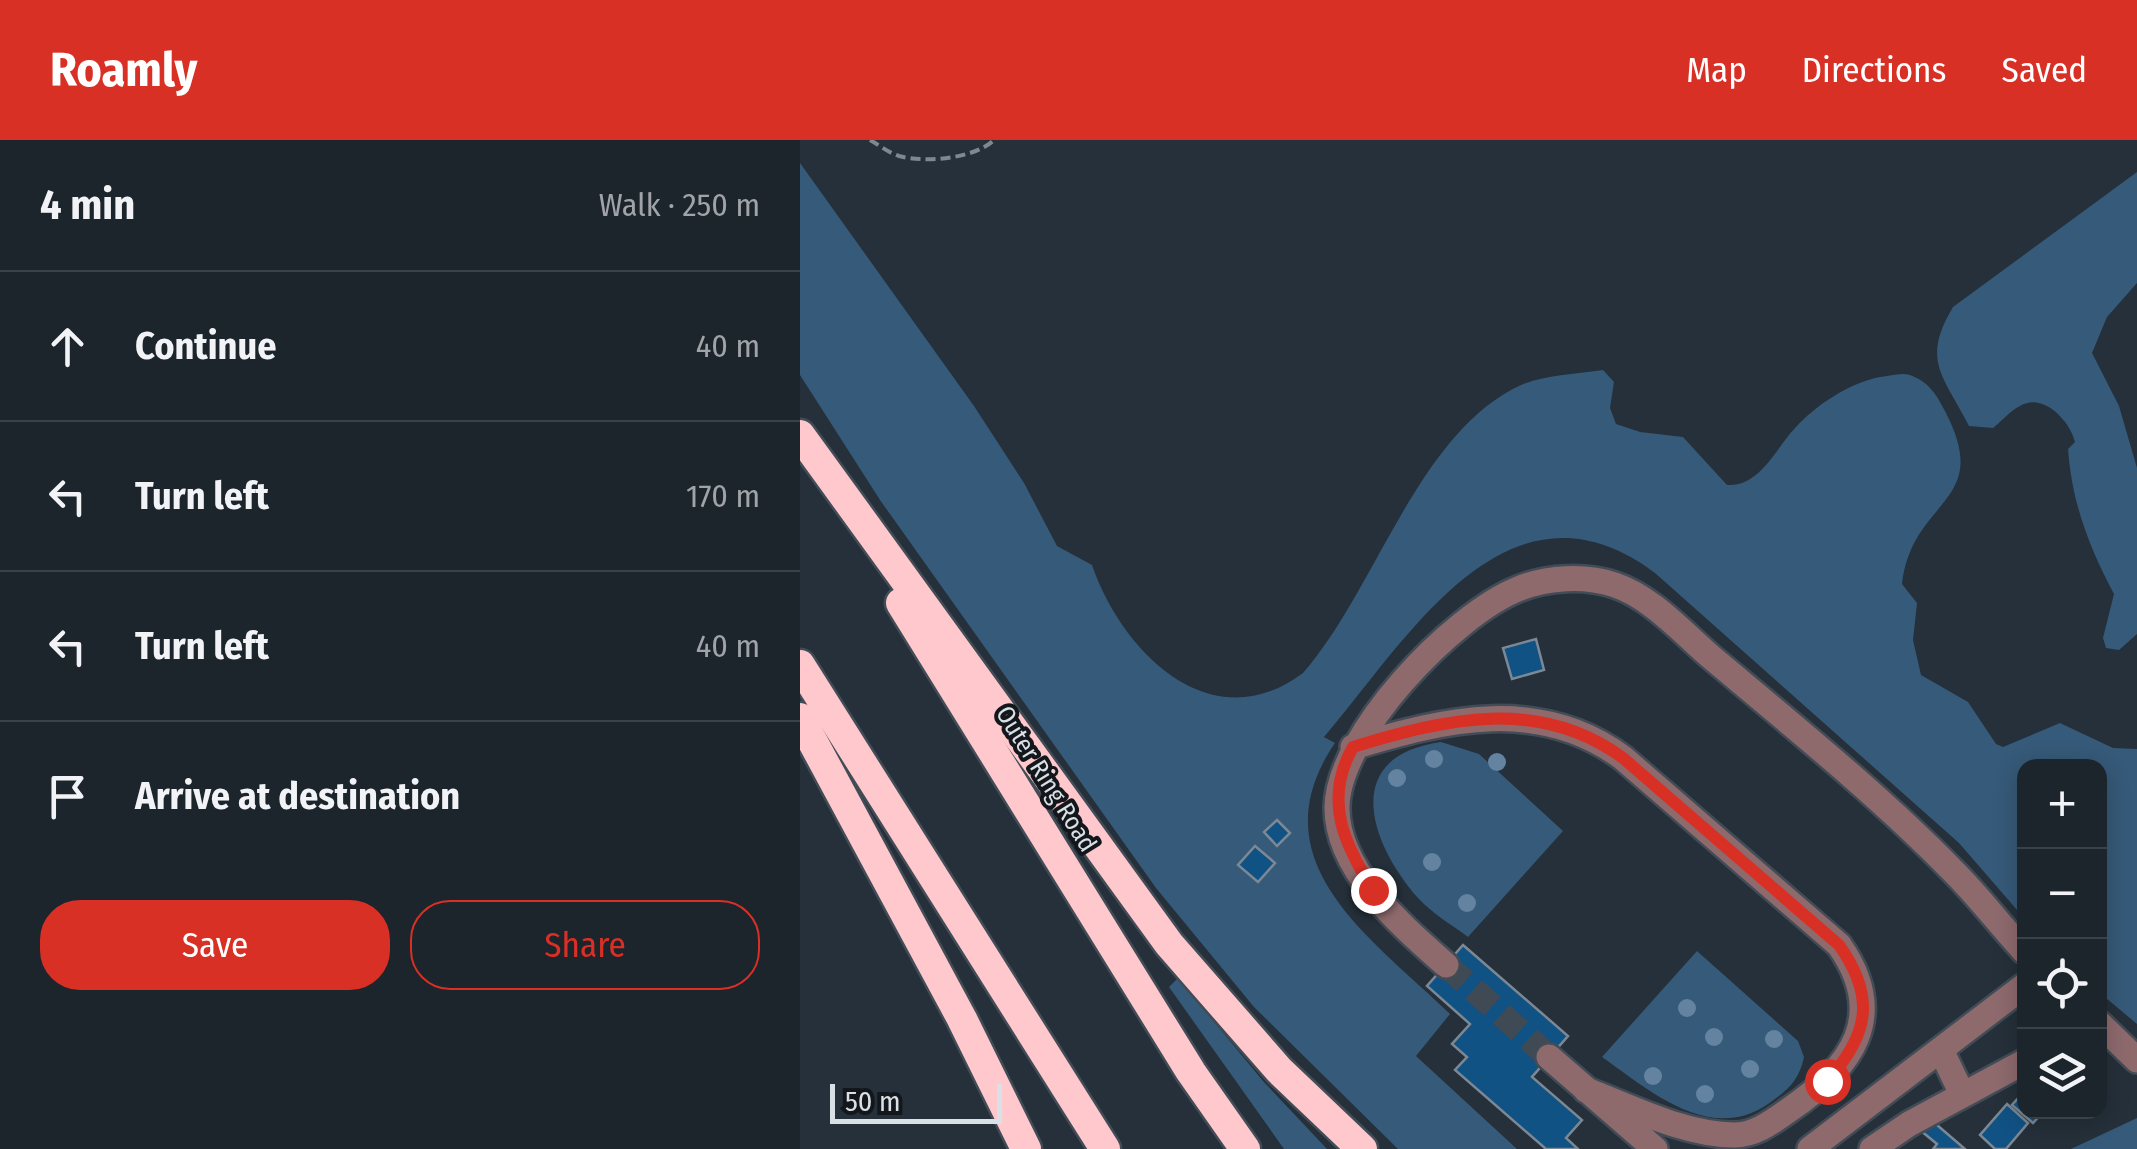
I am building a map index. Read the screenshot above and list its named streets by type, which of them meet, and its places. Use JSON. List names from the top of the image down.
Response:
{
  "streets": {
    "highway": ["Outer Ring Road"]
  },
  "scale_bar": "50 m",
  "page": {
    "header": "Roamly",
    "nav": ["Map", "Directions", "Saved"],
    "heading": ["4 min", "Walk · 250 m"],
    "list": [
      ["Continue", "40 m"],
      ["Turn left", "170 m"],
      ["Turn left", "40 m"],
      "Arrive at destination"
    ],
    "map_buttons": ["+", "−"],
    "buttons": ["Save", "Share"],
    "scale": "50 m"
  }
}
